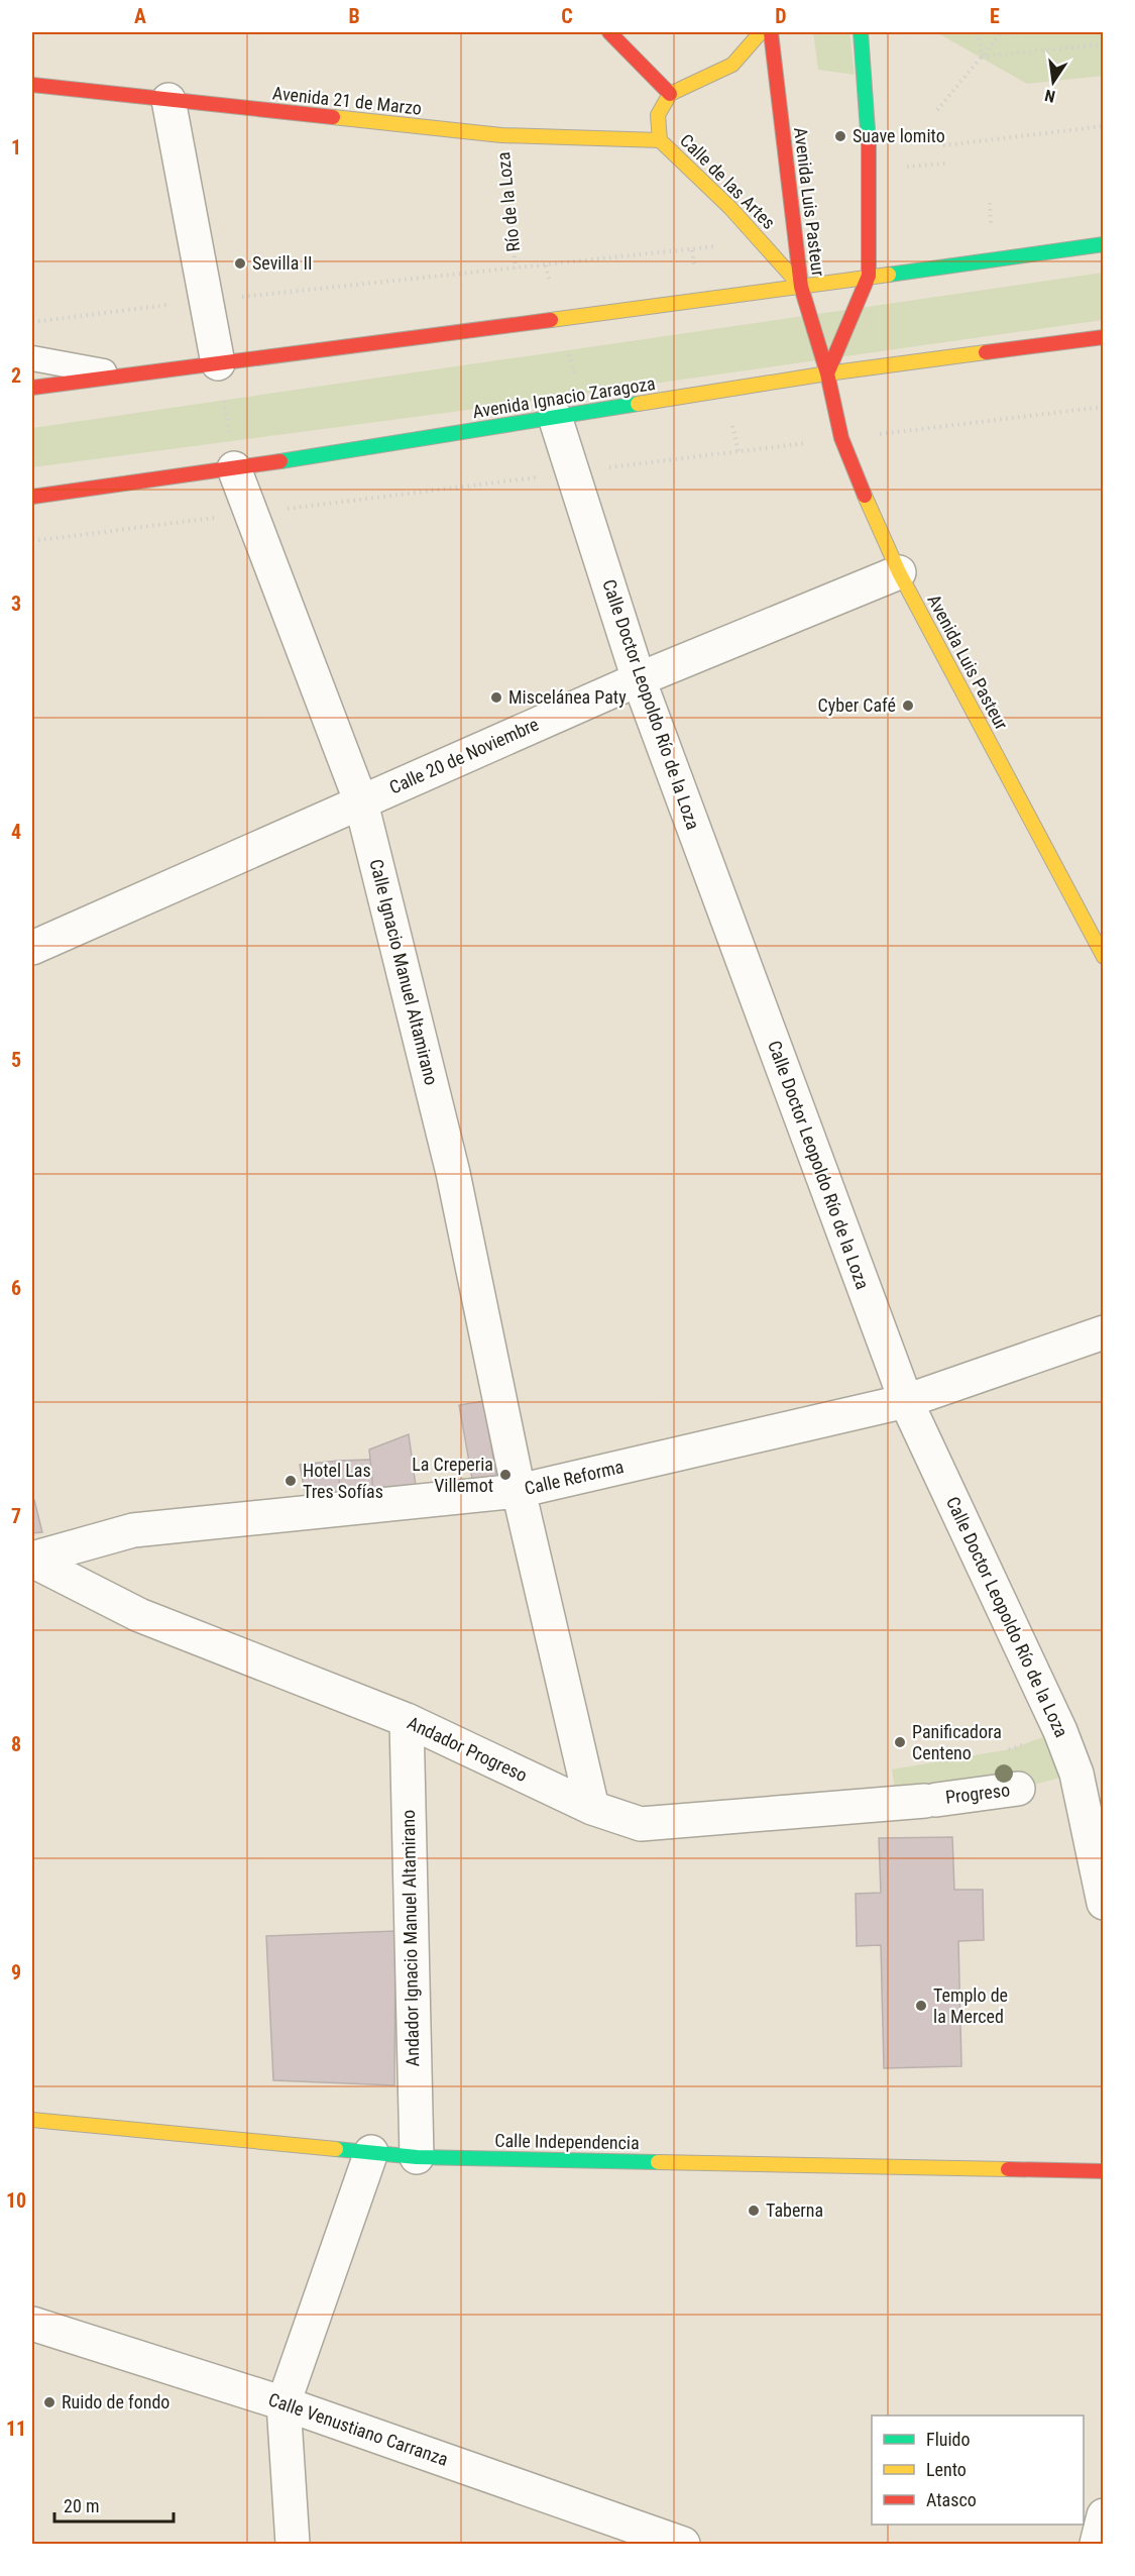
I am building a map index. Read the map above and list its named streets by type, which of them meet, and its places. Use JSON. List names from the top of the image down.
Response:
{
  "streets": {
    "main road": [
      "Avenida 21 de Marzo",
      "Calle de las Artes",
      "Avenida Luis Pasteur",
      "Avenida Ignacio Zaragoza",
      "Calle Independencia"
    ],
    "street": [
      "Calle Doctor Leopoldo Río de la Loza",
      "Calle 20 de Noviembre",
      "Calle Ignacio Manuel Altamirano",
      "Calle Reforma",
      "Andador Progreso",
      "Progreso",
      "Andador Ignacio Manuel Altamirano",
      "Calle Venustiano Carranza"
    ],
    "path": ["Río de la Loza"]
  },
  "crossings": [
    ["Avenida 21 de Marzo", "Calle de las Artes"],
    ["Avenida 21 de Marzo", "Río de la Loza"],
    ["Calle de las Artes", "Avenida Luis Pasteur"],
    ["Avenida Luis Pasteur", "Avenida Ignacio Zaragoza"],
    ["Avenida Luis Pasteur", "Calle 20 de Noviembre"],
    ["Avenida Ignacio Zaragoza", "Calle Doctor Leopoldo Río de la Loza"],
    ["Avenida Ignacio Zaragoza", "Calle Ignacio Manuel Altamirano"],
    ["Calle Doctor Leopoldo Río de la Loza", "Calle 20 de Noviembre"],
    ["Calle Doctor Leopoldo Río de la Loza", "Calle Reforma"],
    ["Calle 20 de Noviembre", "Calle Ignacio Manuel Altamirano"],
    ["Calle Ignacio Manuel Altamirano", "Calle Reforma"],
    ["Calle Reforma", "Andador Progreso"],
    ["Andador Progreso", "Progreso"],
    ["Andador Progreso", "Andador Ignacio Manuel Altamirano"],
    ["Andador Ignacio Manuel Altamirano", "Calle Independencia"]
  ],
  "places": [
    "Suave lomito",
    "Sevilla II",
    "Miscelánea Paty",
    "Cyber Café",
    "La Creperia Villemot",
    "Hotel Las Tres Sofías",
    "Panificadora Centeno",
    "Templo de la Merced",
    "Taberna",
    "Ruido de fondo"
  ],
  "legend": ["Fluido", "Lento", "Atasco"],
  "scale_bar": "20 m",
  "north": "bottom",
  "grid": {
    "columns": [
      "A",
      "B",
      "C",
      "D",
      "E"
    ],
    "rows": [
      "1",
      "2",
      "3",
      "4",
      "5",
      "6",
      "7",
      "8",
      "9",
      "10",
      "11"
    ]
  }
}
